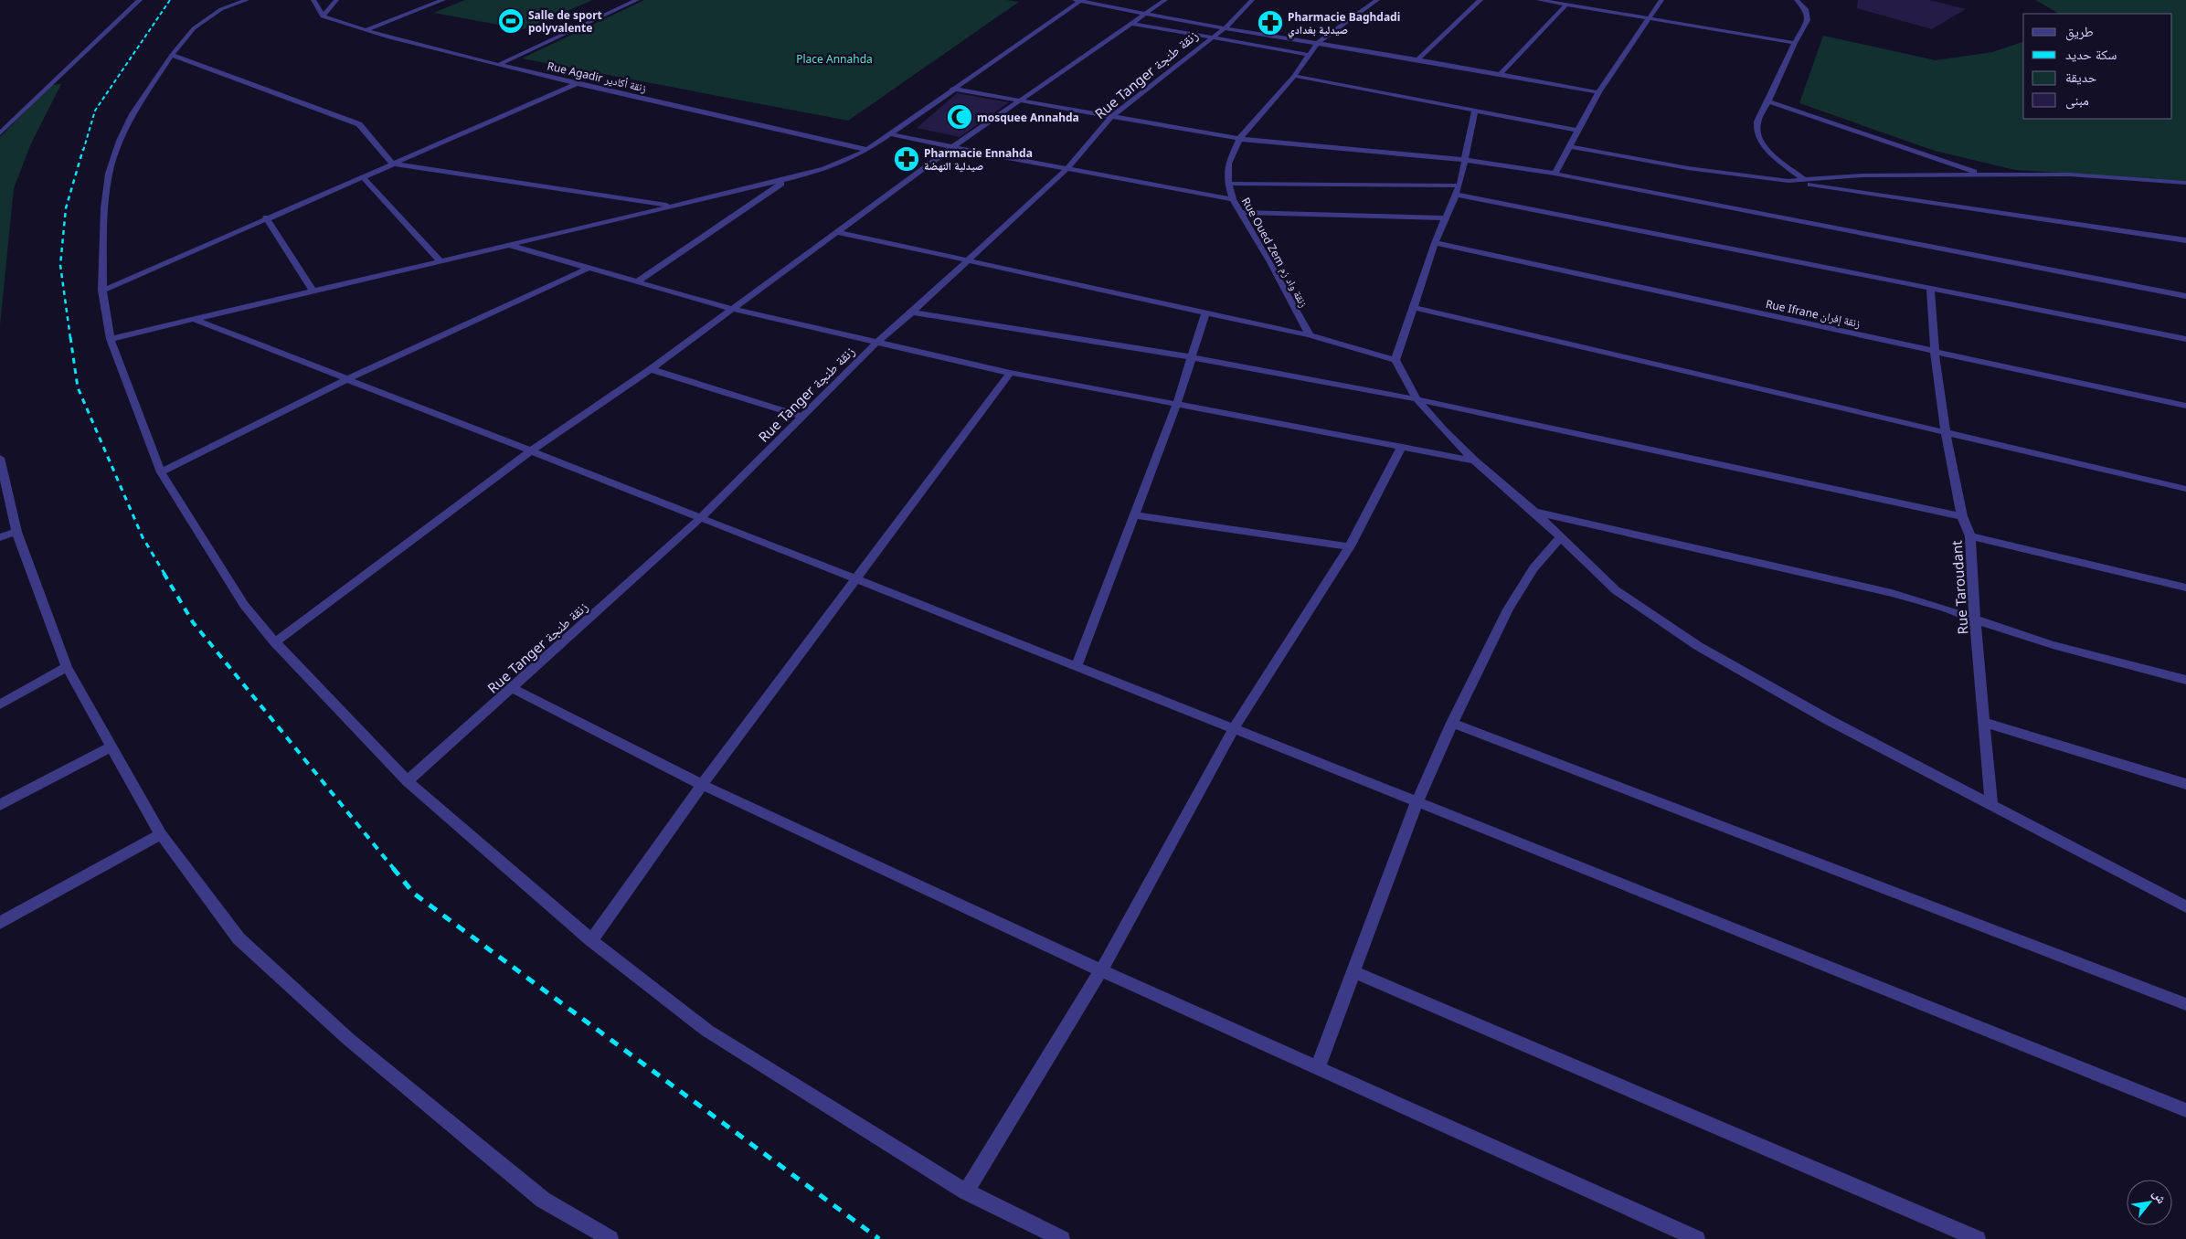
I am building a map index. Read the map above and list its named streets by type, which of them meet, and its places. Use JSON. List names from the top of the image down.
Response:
{
  "streets": {
    "street": [
      "Rue Tanger زنقة طنجة",
      "Rue Agadir زنقة أكادير",
      "Rue Oued Zem زنقة واد زم",
      "Rue Ifrane زنقة إفران",
      "Rue Taroudant"
    ]
  },
  "crossings": [
    ["Rue Ifrane زنقة إفران", "Rue Taroudant"]
  ],
  "parks": ["Place Annahda"],
  "places": {
    "sports": ["Salle de sport polyvalente"],
    "pharmacy": ["Pharmacie Baghdadi صيدلية بغدادي", "Pharmacie Ennahda صيدلية النهضة"],
    "mosque": ["mosquee Annahda"]
  },
  "legend": [
    "طريق",
    "سكة حديد",
    "حديقة",
    "مبنى"
  ],
  "north": "top right"
}
